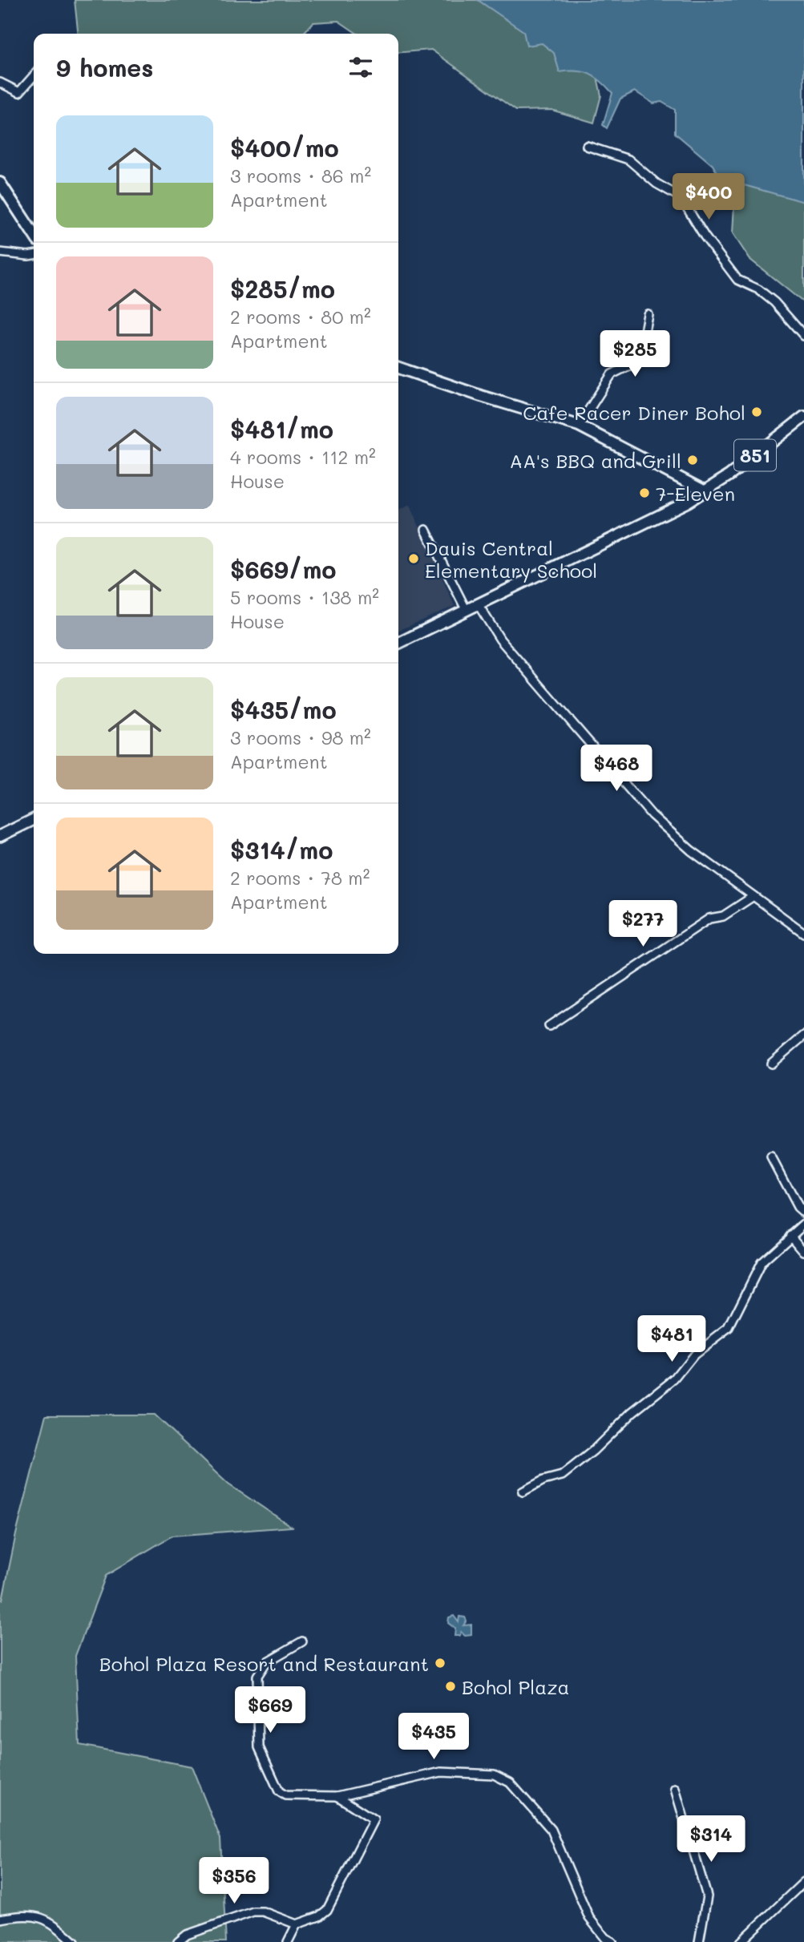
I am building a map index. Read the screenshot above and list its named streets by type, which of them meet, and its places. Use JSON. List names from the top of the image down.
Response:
{
  "streets": {
    "main road": ["851"]
  },
  "places": [
    "Cafe Racer Diner Bohol",
    "AA's BBQ and Grill",
    "7-Eleven",
    "Dauis Central Elementary School",
    "Bohol Plaza Resort and Restaurant",
    "Bohol Plaza"
  ],
  "page": {
    "heading": "9 homes",
    "list": [
      {
        "name": "$400/mo",
        "note": "3 rooms · 86 m² · Apartment"
      },
      {
        "name": "$285/mo",
        "note": "2 rooms · 80 m² · Apartment"
      },
      {
        "name": "$481/mo",
        "note": "4 rooms · 112 m² · House"
      },
      {
        "name": "$669/mo",
        "note": "5 rooms · 138 m² · House"
      },
      {
        "name": "$435/mo",
        "note": "3 rooms · 98 m² · Apartment"
      },
      {
        "name": "$314/mo",
        "note": "2 rooms · 78 m² · Apartment"
      }
    ],
    "price": [
      "$400",
      "$285",
      "$468",
      "$277",
      "$481",
      "$669",
      "$435",
      "$314",
      "$356"
    ]
  }
}
